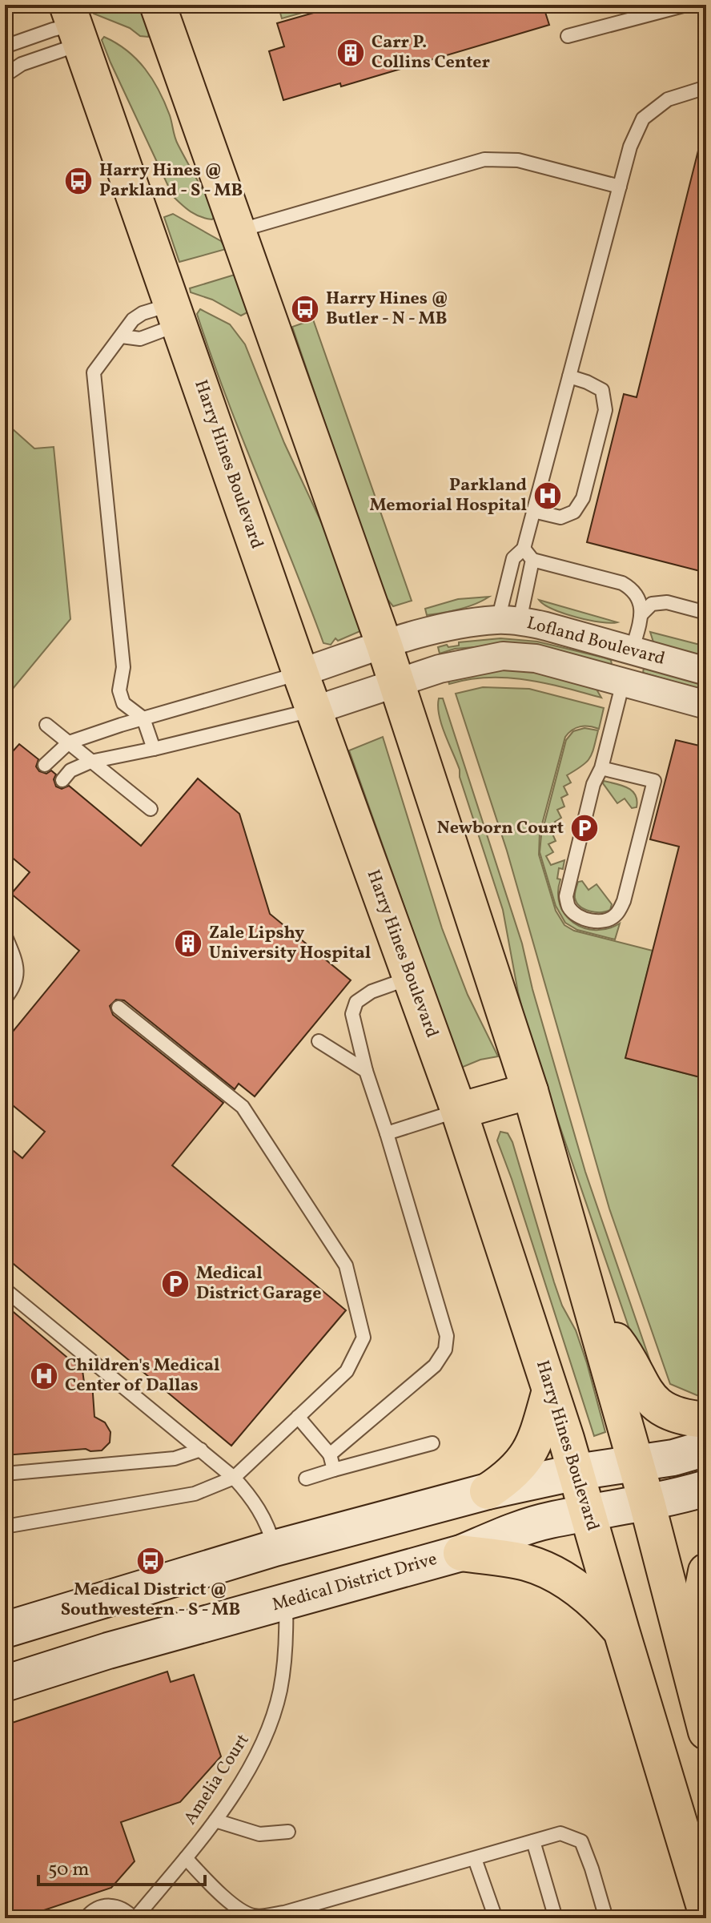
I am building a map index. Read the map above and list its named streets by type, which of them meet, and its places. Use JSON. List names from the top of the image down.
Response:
{
  "streets": {
    "main road": ["Harry Hines Boulevard", "Medical District Drive"],
    "street": ["Lofland Boulevard"],
    "lane": ["Amelia Court"]
  },
  "crossings": [
    ["Harry Hines Boulevard", "Lofland Boulevard"],
    ["Harry Hines Boulevard", "Medical District Drive"],
    ["Medical District Drive", "Amelia Court"]
  ],
  "places": {
    "building": ["Carr P. Collins Center", "Zale Lipshy University Hospital"],
    "bus stop": ["Harry Hines @ Parkland - S - MB", "Harry Hines @ Butler - N - MB", "Medical District @ Southwestern - S - MB"],
    "hospital": ["Parkland Memorial Hospital", "Children's Medical Center of Dallas"],
    "parking": ["Newborn Court", "Medical District Garage"]
  },
  "scale_bar": "50 m"
}
